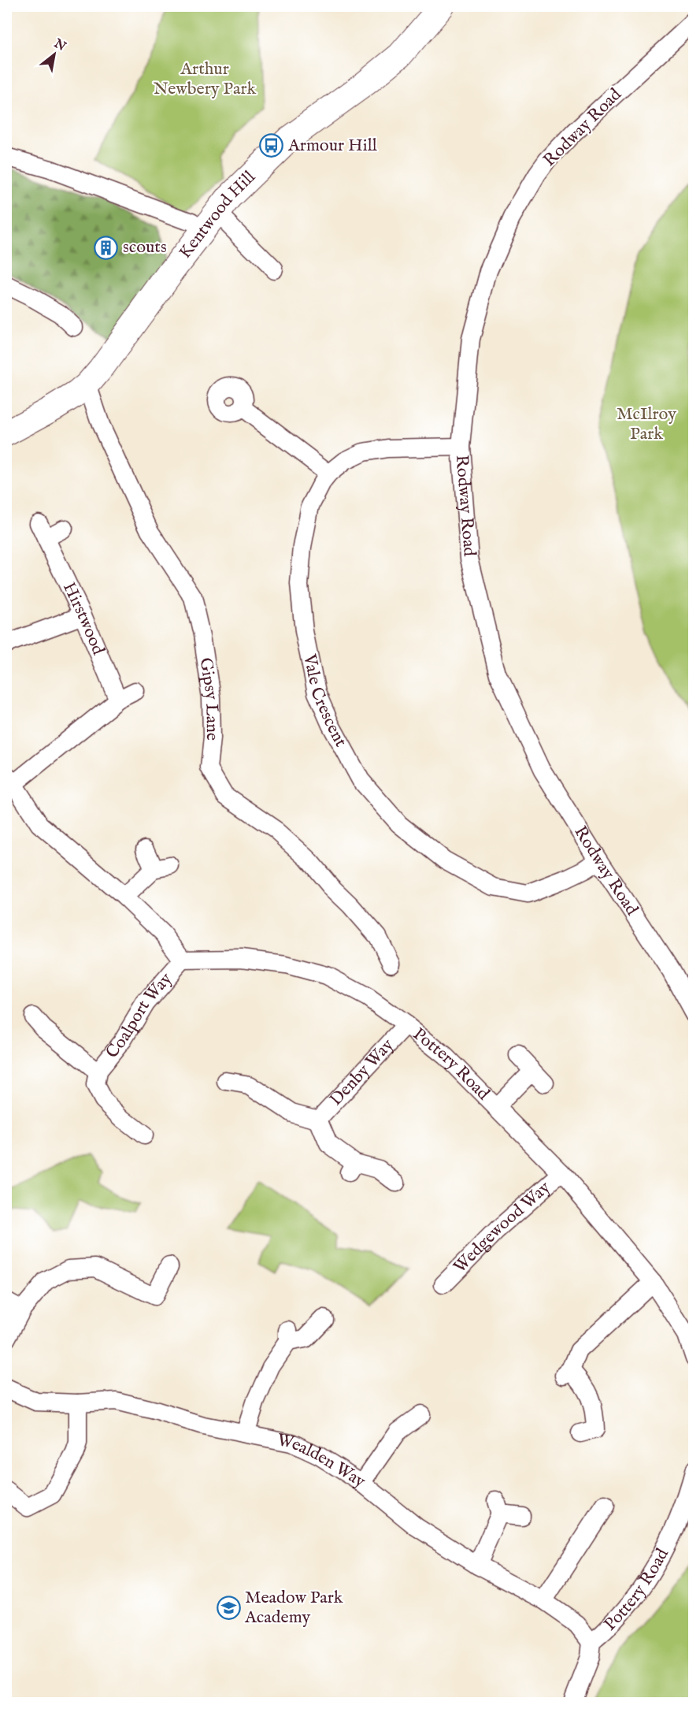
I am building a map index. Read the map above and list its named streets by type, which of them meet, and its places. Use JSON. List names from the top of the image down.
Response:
{
  "streets": {
    "street": [
      "Rodway Road",
      "Kentwood Hill",
      "Hirstwood",
      "Gipsy Lane",
      "Vale Crescent",
      "Coalport Way",
      "Pottery Road",
      "Denby Way",
      "Wedgewood Way",
      "Wealden Way"
    ]
  },
  "crossings": [
    ["Rodway Road", "Vale Crescent"],
    ["Kentwood Hill", "Gipsy Lane"],
    ["Coalport Way", "Pottery Road"],
    ["Pottery Road", "Denby Way"],
    ["Pottery Road", "Wedgewood Way"],
    ["Pottery Road", "Wealden Way"]
  ],
  "parks": ["Arthur Newbery Park", "McIlroy Park"],
  "places": {
    "bus stop": ["Armour Hill"],
    "building": ["scouts"],
    "school or university": ["Meadow Park Academy"]
  },
  "north": "top right"
}
